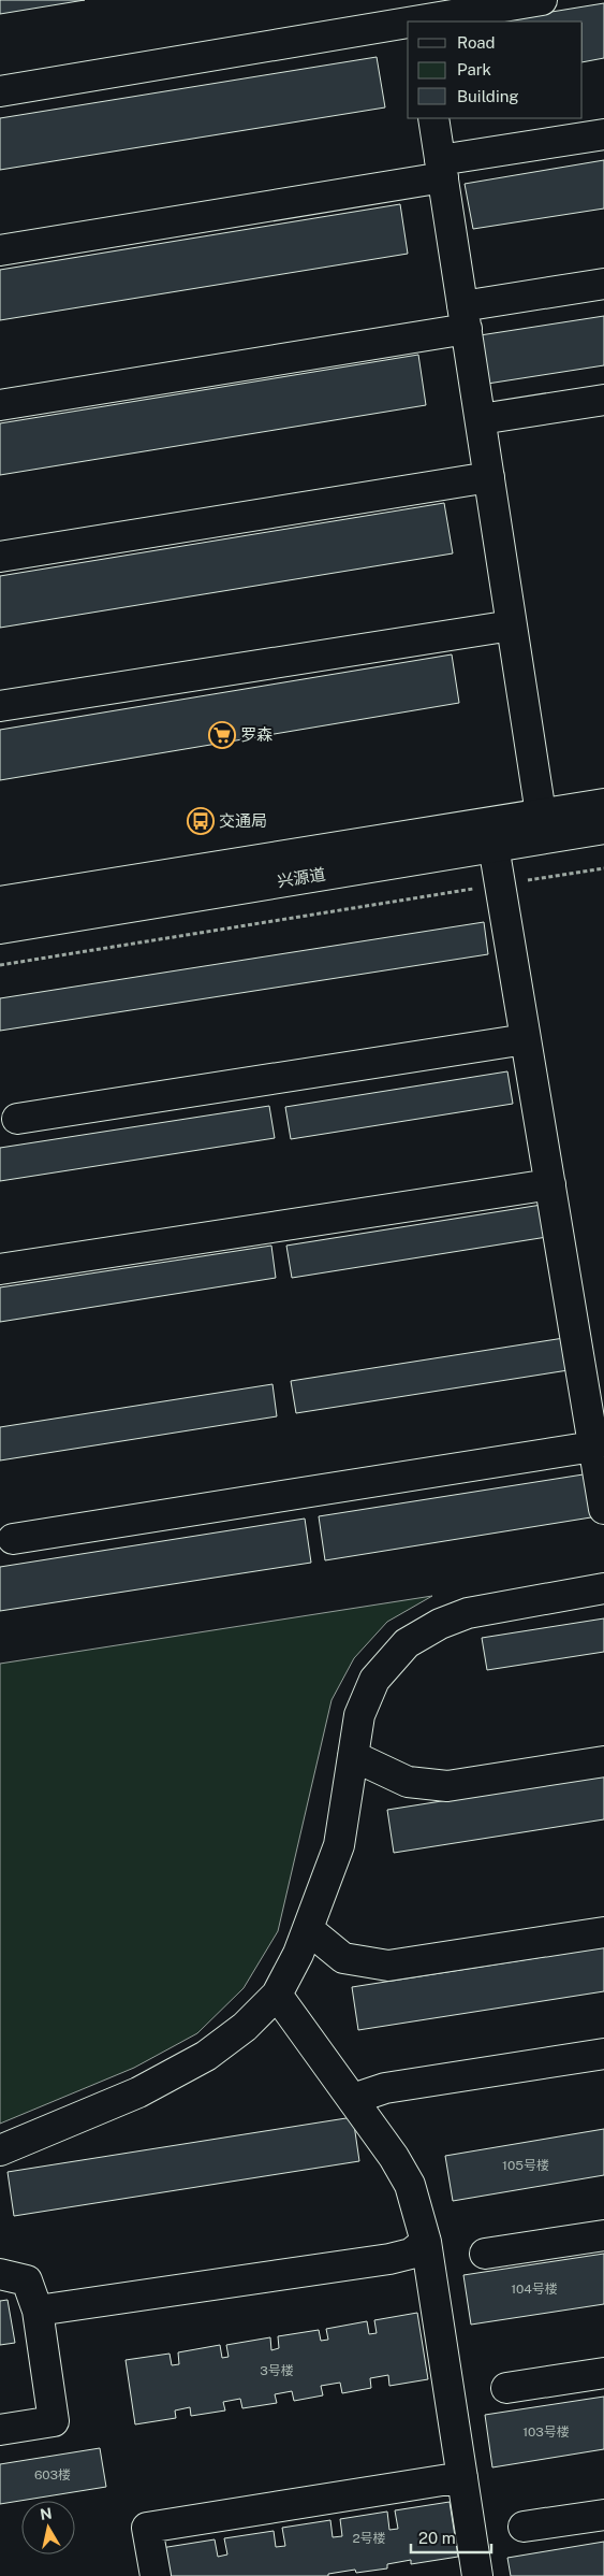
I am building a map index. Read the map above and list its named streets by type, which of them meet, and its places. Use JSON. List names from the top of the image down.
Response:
{
  "streets": {
    "street": ["兴源道"]
  },
  "places": {
    "supermarket": ["罗森"],
    "bus stop": ["交通局"]
  },
  "house_numbers": [
    "105号楼",
    "104号楼",
    "3号楼",
    "103号楼",
    "603楼",
    "2号楼"
  ],
  "legend": ["Road", "Park", "Building"],
  "scale_bar": "20 m",
  "north": "top"
}
